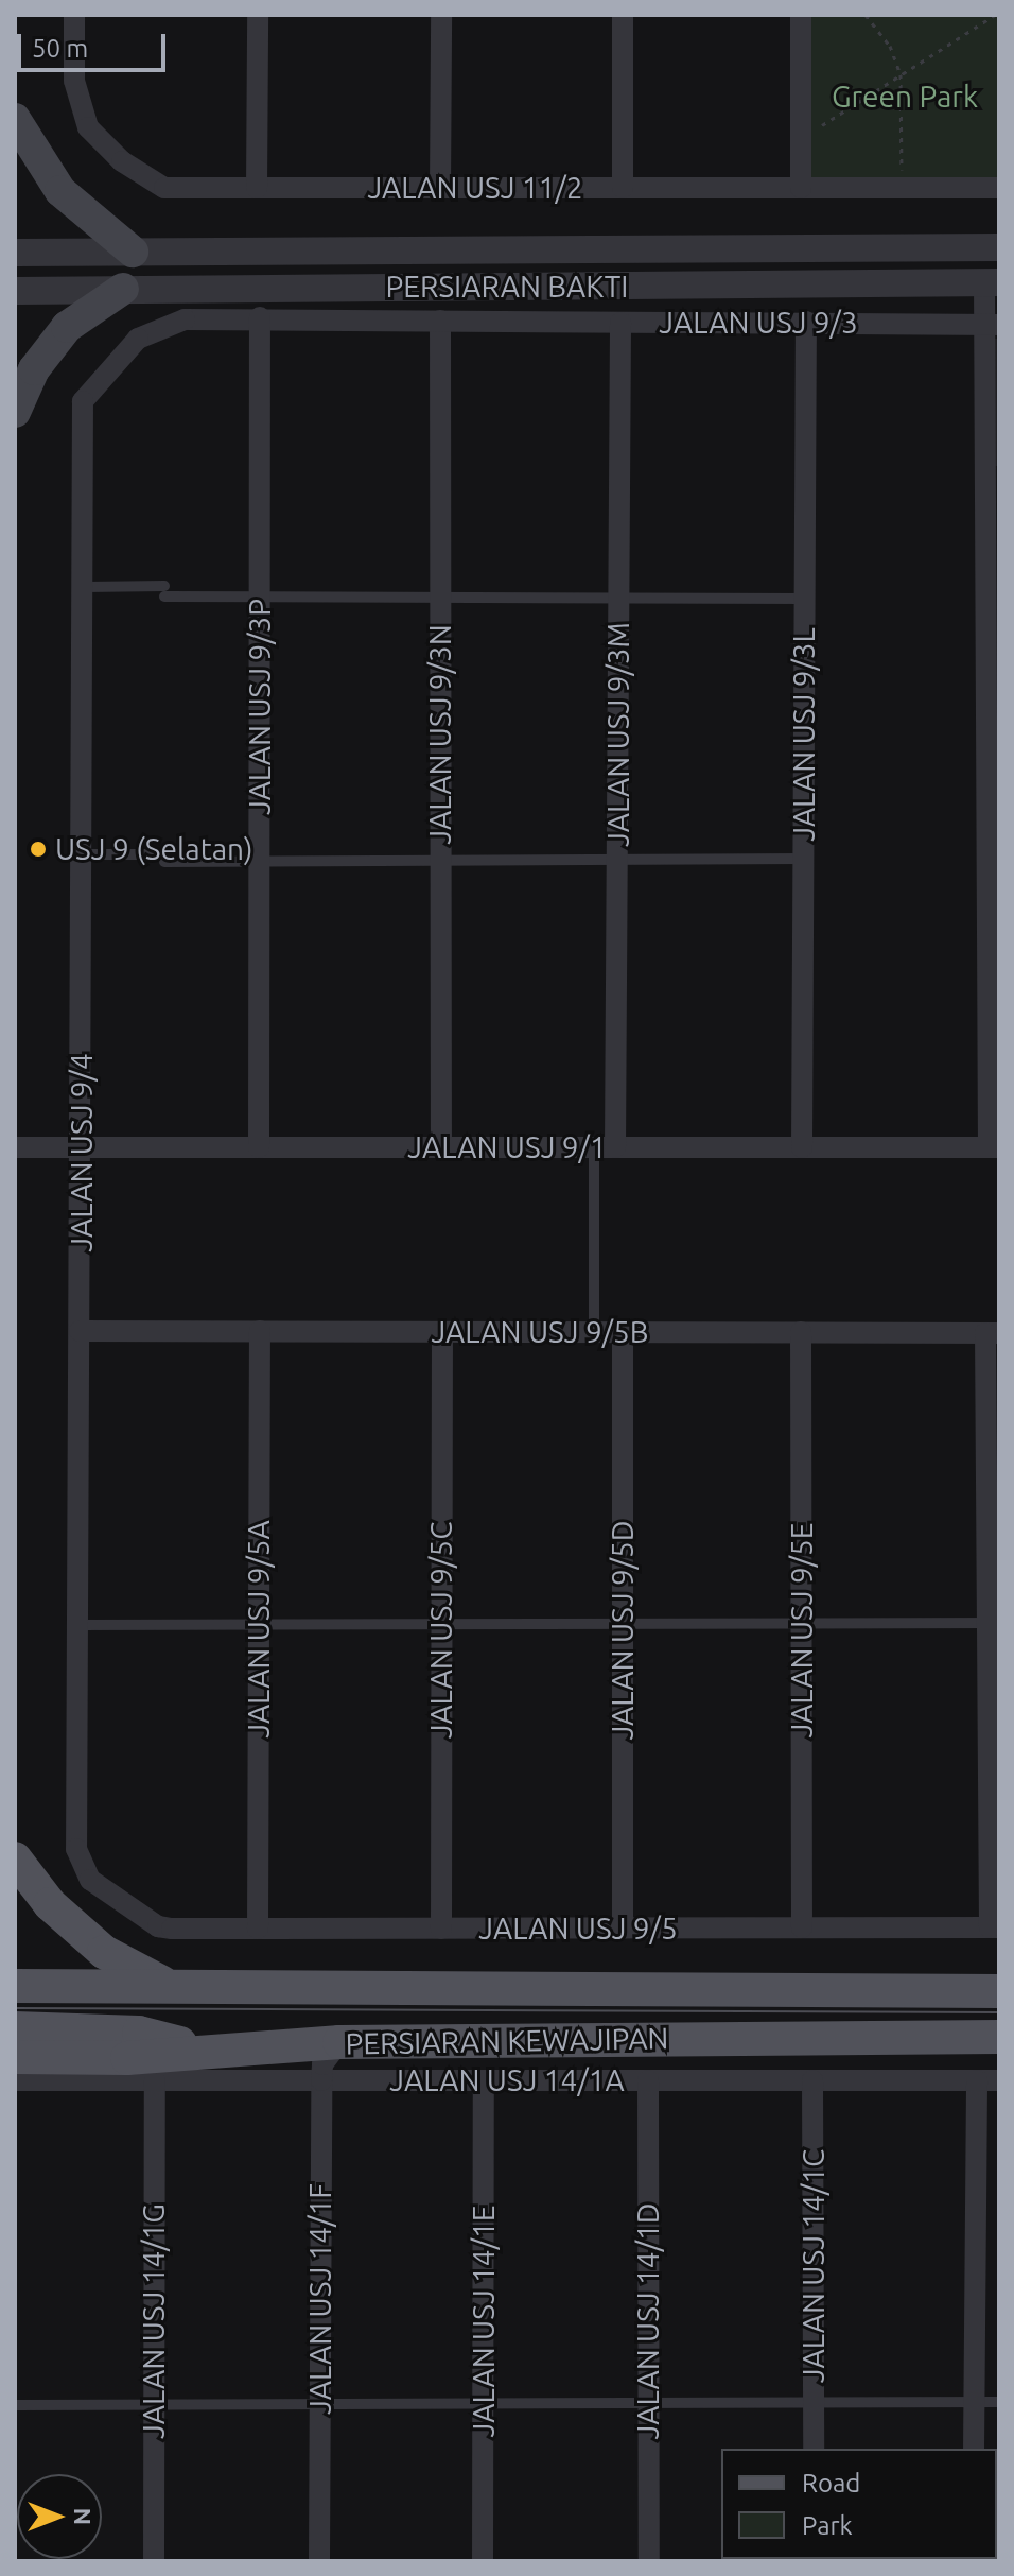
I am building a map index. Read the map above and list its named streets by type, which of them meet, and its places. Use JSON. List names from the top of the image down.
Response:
{
  "streets": {
    "main road": ["PERSIARAN KEWAJIPAN"],
    "street": [
      "JALAN USJ 11/2",
      "PERSIARAN BAKTI",
      "JALAN USJ 9/3",
      "JALAN USJ 9/3P",
      "JALAN USJ 9/3N",
      "JALAN USJ 9/3M",
      "JALAN USJ 9/3L",
      "JALAN USJ 9/1",
      "JALAN USJ 9/4",
      "JALAN USJ 9/5B",
      "JALAN USJ 9/5A",
      "JALAN USJ 9/5C",
      "JALAN USJ 9/5D",
      "JALAN USJ 9/5E",
      "JALAN USJ 9/5",
      "JALAN USJ 14/1A",
      "JALAN USJ 14/1C",
      "JALAN USJ 14/1F",
      "JALAN USJ 14/1G",
      "JALAN USJ 14/1E",
      "JALAN USJ 14/1D"
    ]
  },
  "crossings": [
    ["JALAN USJ 9/3", "JALAN USJ 9/3P"],
    ["JALAN USJ 9/3", "JALAN USJ 9/3N"],
    ["JALAN USJ 9/3", "JALAN USJ 9/3M"],
    ["JALAN USJ 9/3", "JALAN USJ 9/3L"],
    ["JALAN USJ 9/3", "JALAN USJ 9/4"],
    ["JALAN USJ 9/3P", "JALAN USJ 9/1"],
    ["JALAN USJ 9/3N", "JALAN USJ 9/1"],
    ["JALAN USJ 9/3M", "JALAN USJ 9/1"],
    ["JALAN USJ 9/3L", "JALAN USJ 9/1"],
    ["JALAN USJ 9/1", "JALAN USJ 9/4"],
    ["JALAN USJ 9/4", "JALAN USJ 9/5B"],
    ["JALAN USJ 9/4", "JALAN USJ 9/5"],
    ["JALAN USJ 9/5B", "JALAN USJ 9/5A"],
    ["JALAN USJ 9/5B", "JALAN USJ 9/5C"],
    ["JALAN USJ 9/5B", "JALAN USJ 9/5D"],
    ["JALAN USJ 9/5B", "JALAN USJ 9/5E"],
    ["JALAN USJ 9/5A", "JALAN USJ 9/5"],
    ["JALAN USJ 9/5C", "JALAN USJ 9/5"],
    ["JALAN USJ 9/5D", "JALAN USJ 9/5"],
    ["JALAN USJ 9/5E", "JALAN USJ 9/5"],
    ["PERSIARAN KEWAJIPAN", "JALAN USJ 14/1F"],
    ["JALAN USJ 14/1A", "JALAN USJ 14/1C"],
    ["JALAN USJ 14/1A", "JALAN USJ 14/1F"],
    ["JALAN USJ 14/1A", "JALAN USJ 14/1G"],
    ["JALAN USJ 14/1A", "JALAN USJ 14/1E"],
    ["JALAN USJ 14/1A", "JALAN USJ 14/1D"]
  ],
  "parks": ["Green Park"],
  "places": ["USJ 9 (Selatan)"],
  "legend": ["Road", "Park"],
  "scale_bar": "50 m",
  "north": "right"
}
